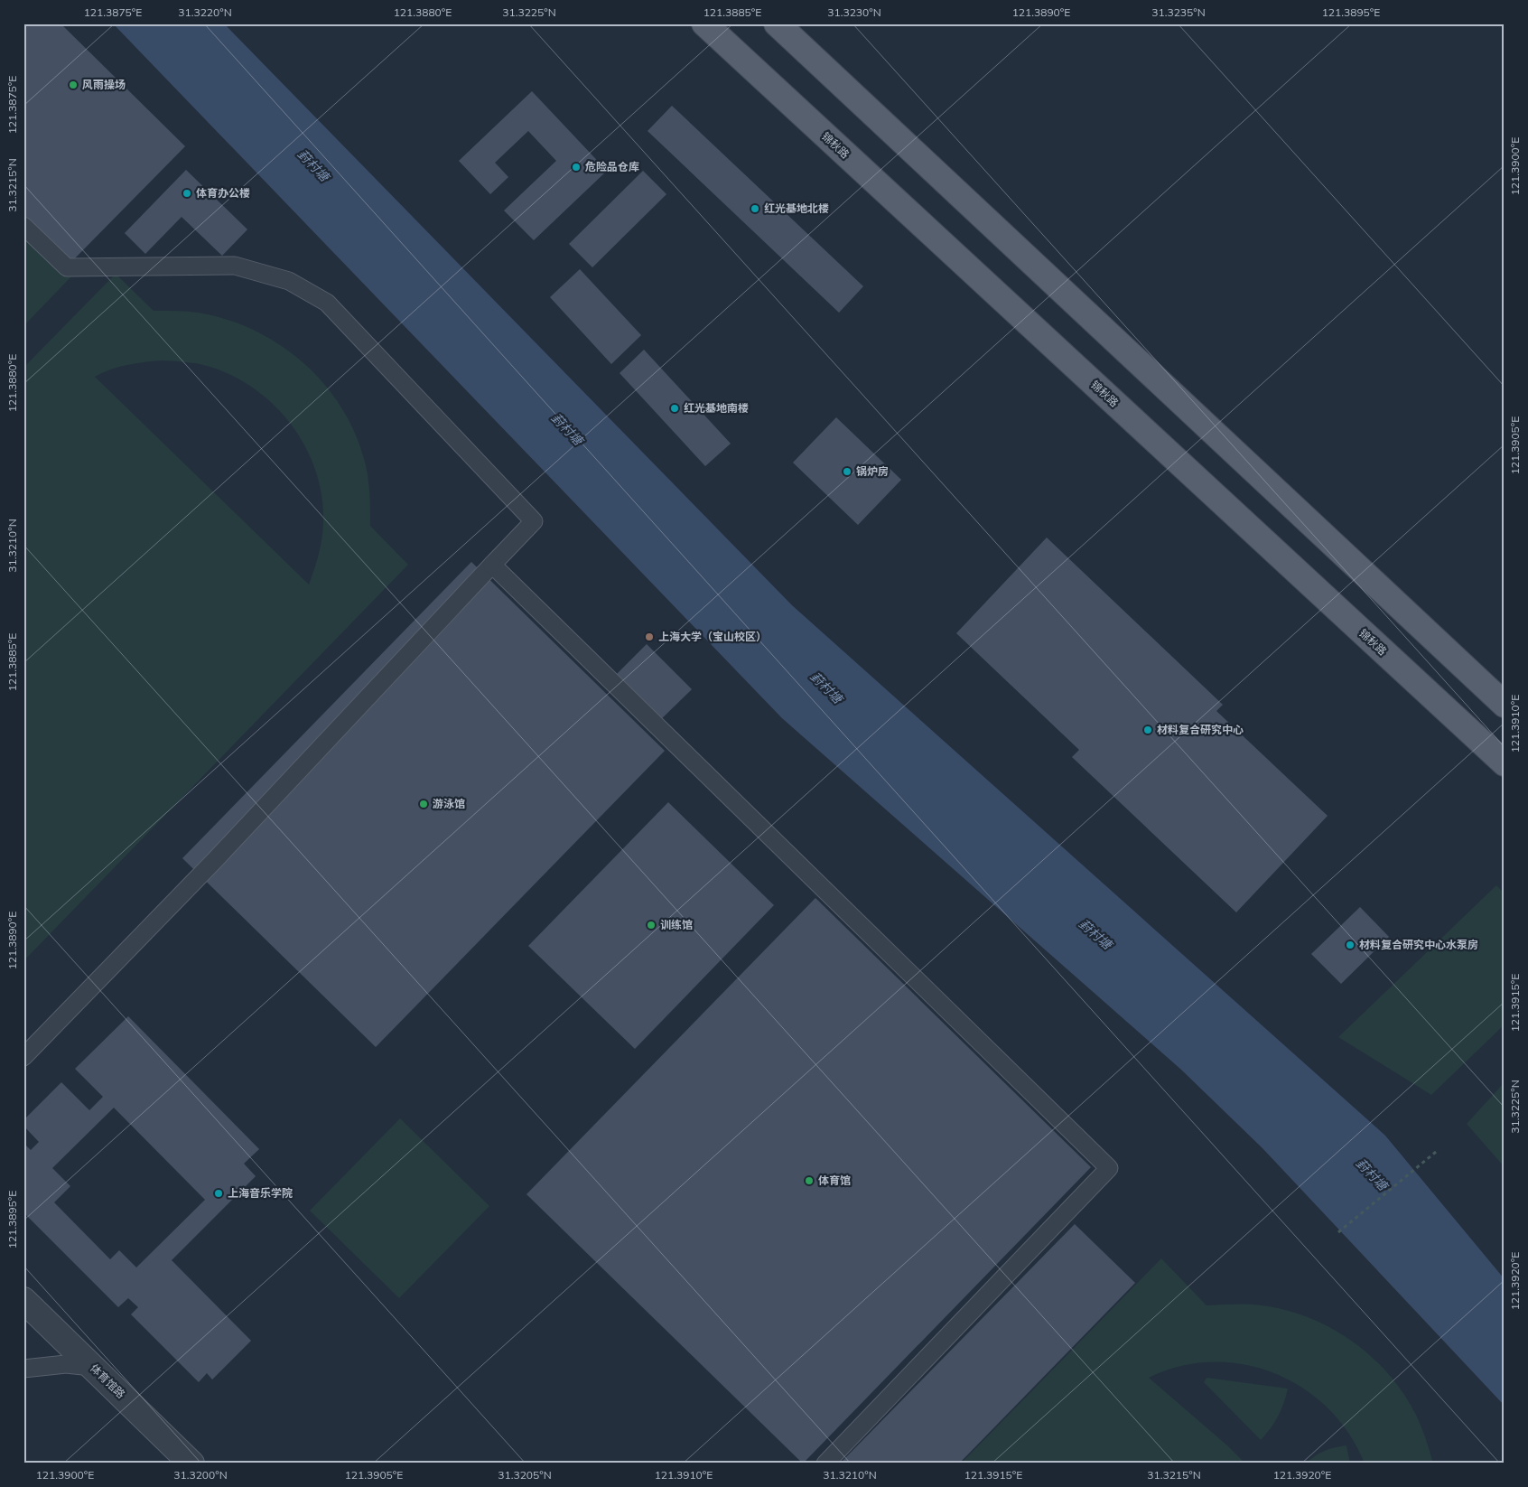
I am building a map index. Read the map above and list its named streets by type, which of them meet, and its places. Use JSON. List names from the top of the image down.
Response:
{
  "streets": {
    "main road": ["锦秋路"],
    "street": ["体育馆路"]
  },
  "water": ["葑村塘"],
  "places": [
    "风雨操场",
    "危险品仓库",
    "体育办公楼",
    "红光基地北楼",
    "红光基地南楼",
    "锅炉房",
    "上海大学（宝山校区）",
    "材料复合研究中心",
    "游泳馆",
    "训练馆",
    "材料复合研究中心水泵房",
    "体育馆",
    "上海音乐学院"
  ],
  "coordinates": [
    "121.3875°E",
    "31.3220°N",
    "121.3880°E",
    "31.3225°N",
    "121.3885°E",
    "31.3230°N",
    "121.3890°E",
    "31.3235°N",
    "121.3895°E",
    "121.3900°E",
    "31.3215°N",
    "121.3905°E",
    "31.3210°N",
    "121.3910°E",
    "121.3915°E",
    "121.3920°E",
    "31.3200°N",
    "31.3205°N"
  ]
}
